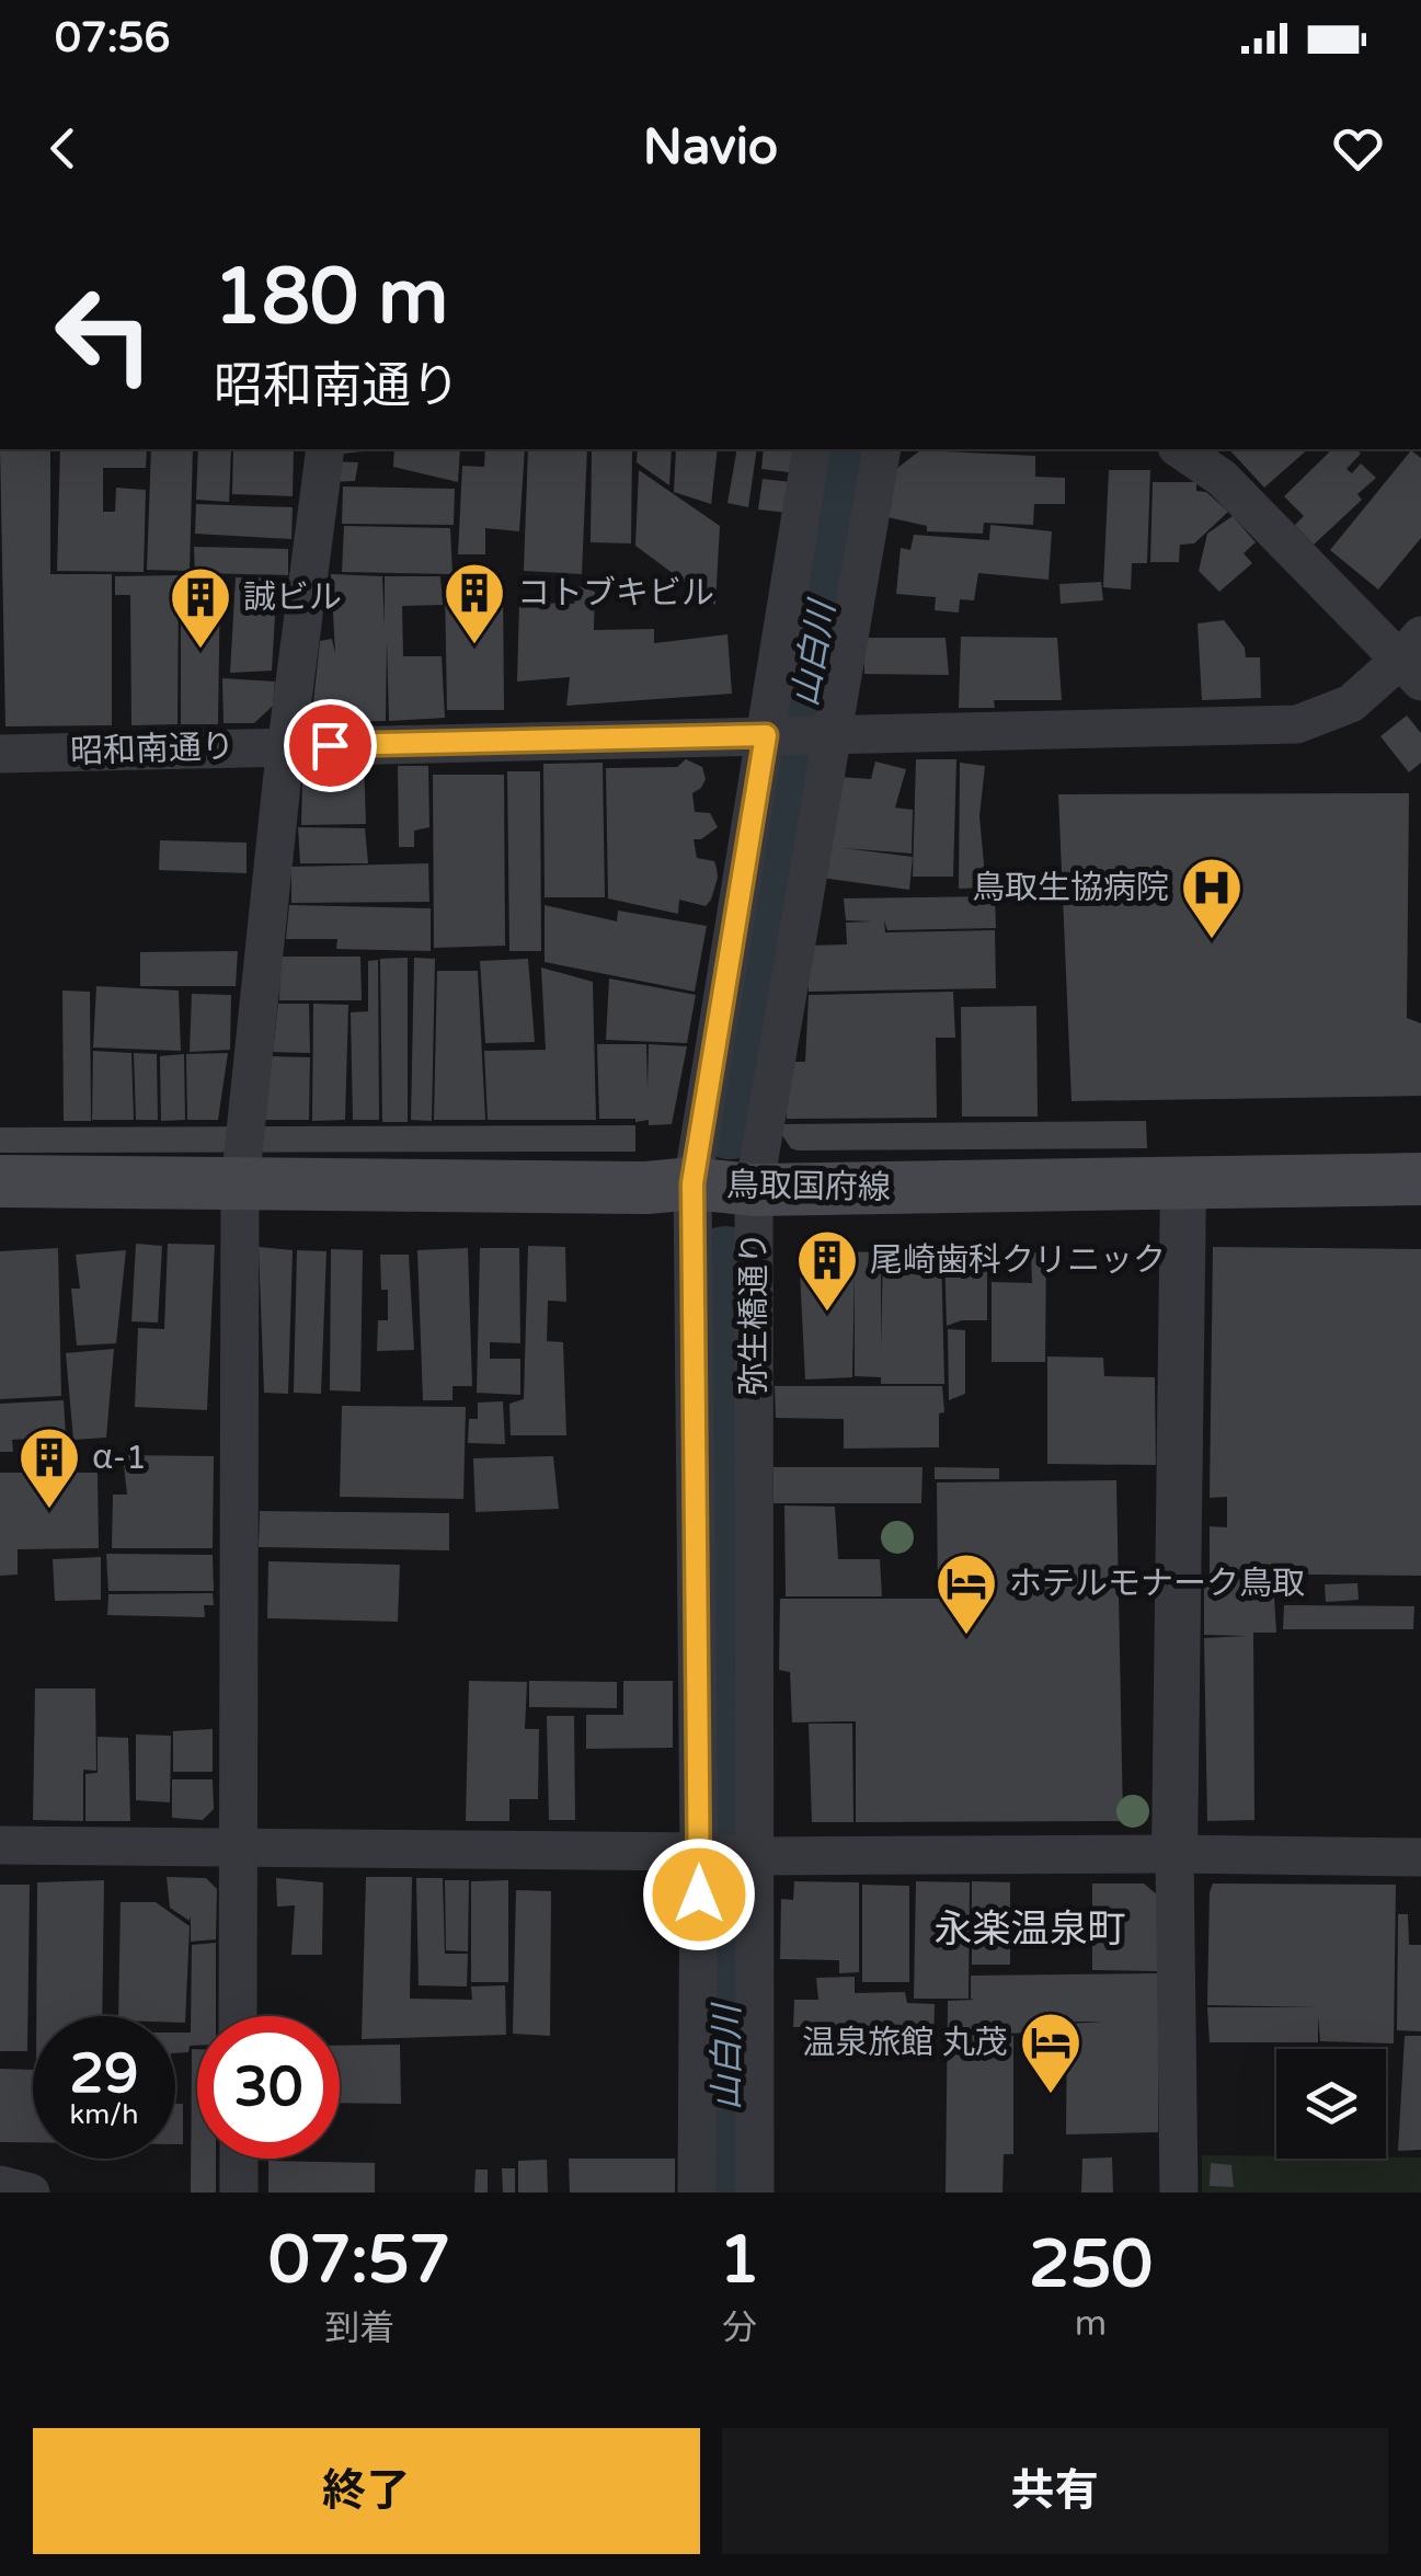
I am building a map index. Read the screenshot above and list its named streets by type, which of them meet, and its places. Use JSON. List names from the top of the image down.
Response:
{
  "streets": {
    "main road": ["鳥取国府線"],
    "street": ["昭和南通り", "弥生橋通り"]
  },
  "crossings": [
    ["昭和南通り", "弥生橋通り"],
    ["鳥取国府線", "弥生橋通り"]
  ],
  "districts": ["永楽温泉町"],
  "water": ["山白川"],
  "places": {
    "building": [
      "コトブキビル",
      "誠ビル",
      "尾崎歯科クリニック",
      "α-1"
    ],
    "hospital": ["鳥取生協病院"],
    "hotel": ["ホテルモナーク鳥取", "温泉旅館 丸茂"]
  },
  "page": {
    "status": "07:56",
    "header": "Navio",
    "turn": ["180 m", "昭和南通り"],
    "speed": "29 km/h",
    "limit": "30",
    "eta": [
      "07:57",
      "到着",
      "1",
      "分",
      "250",
      "m"
    ],
    "buttons": ["終了", "共有"]
  }
}
